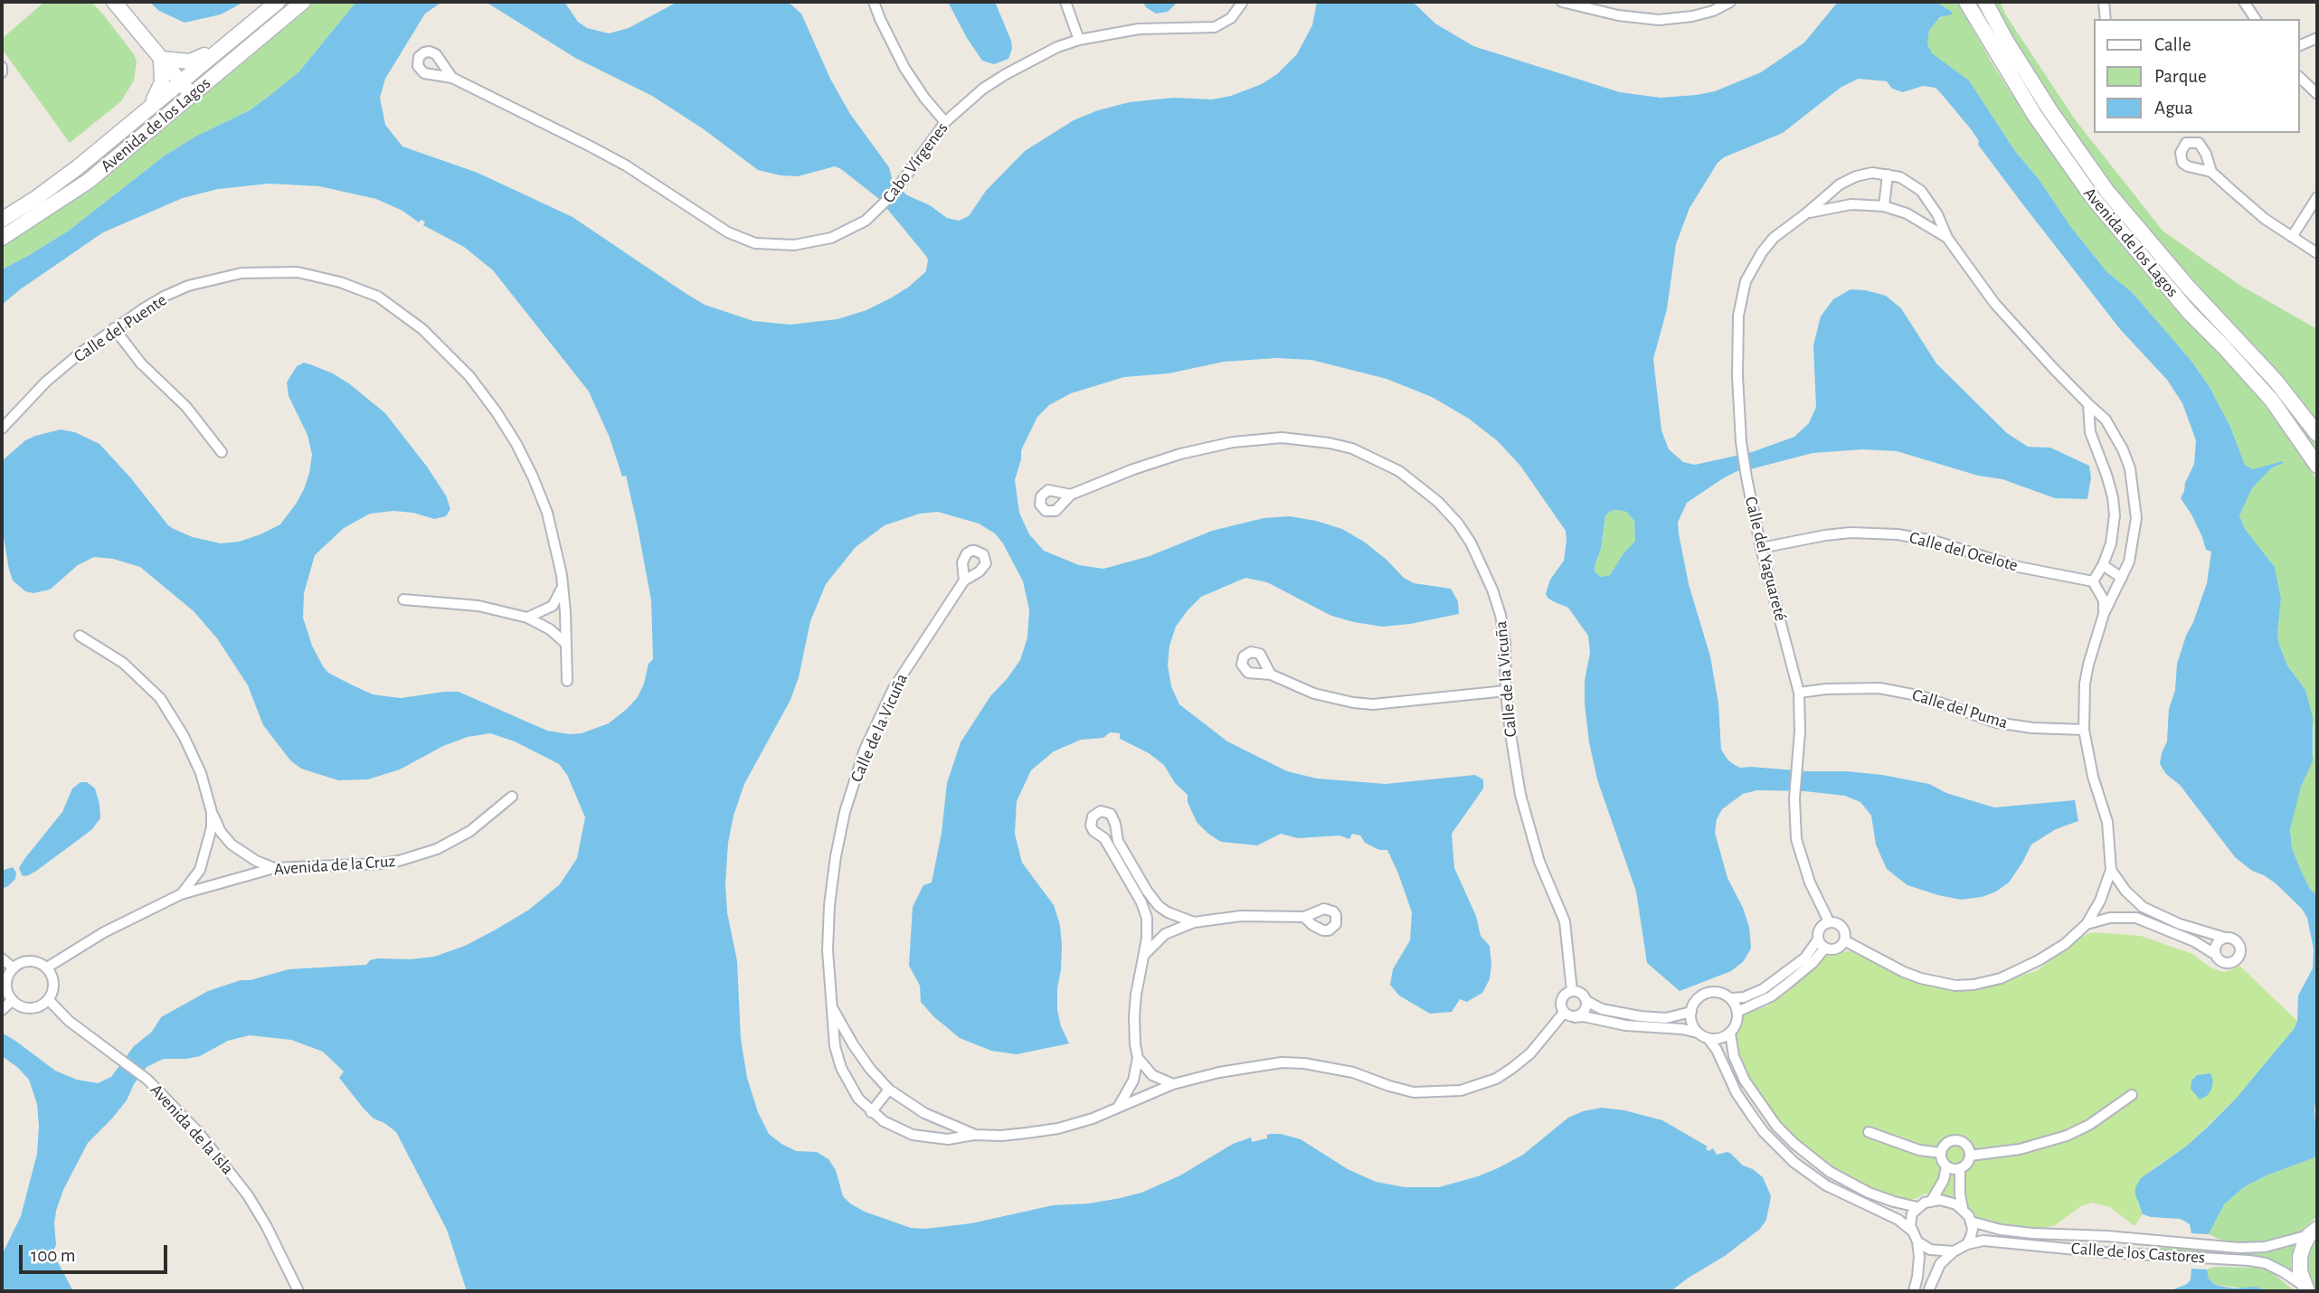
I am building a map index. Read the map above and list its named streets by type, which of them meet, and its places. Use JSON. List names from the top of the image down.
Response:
{
  "streets": {
    "street": [
      "Avenida de los Lagos",
      "Cabo Vírgenes",
      "Calle del Puente",
      "Calle del Ocelote",
      "Calle del Yaguareté",
      "Calle de la Vicuña",
      "Calle del Puma",
      "Avenida de la Cruz",
      "Avenida de la Isla",
      "Calle de los Castores"
    ]
  },
  "crossings": [
    ["Calle del Ocelote", "Calle del Yaguareté"],
    ["Calle del Yaguareté", "Calle del Puma"],
    ["Avenida de la Cruz", "Avenida de la Isla"]
  ],
  "legend": ["Calle", "Parque", "Agua"],
  "scale_bar": "100 m"
}
